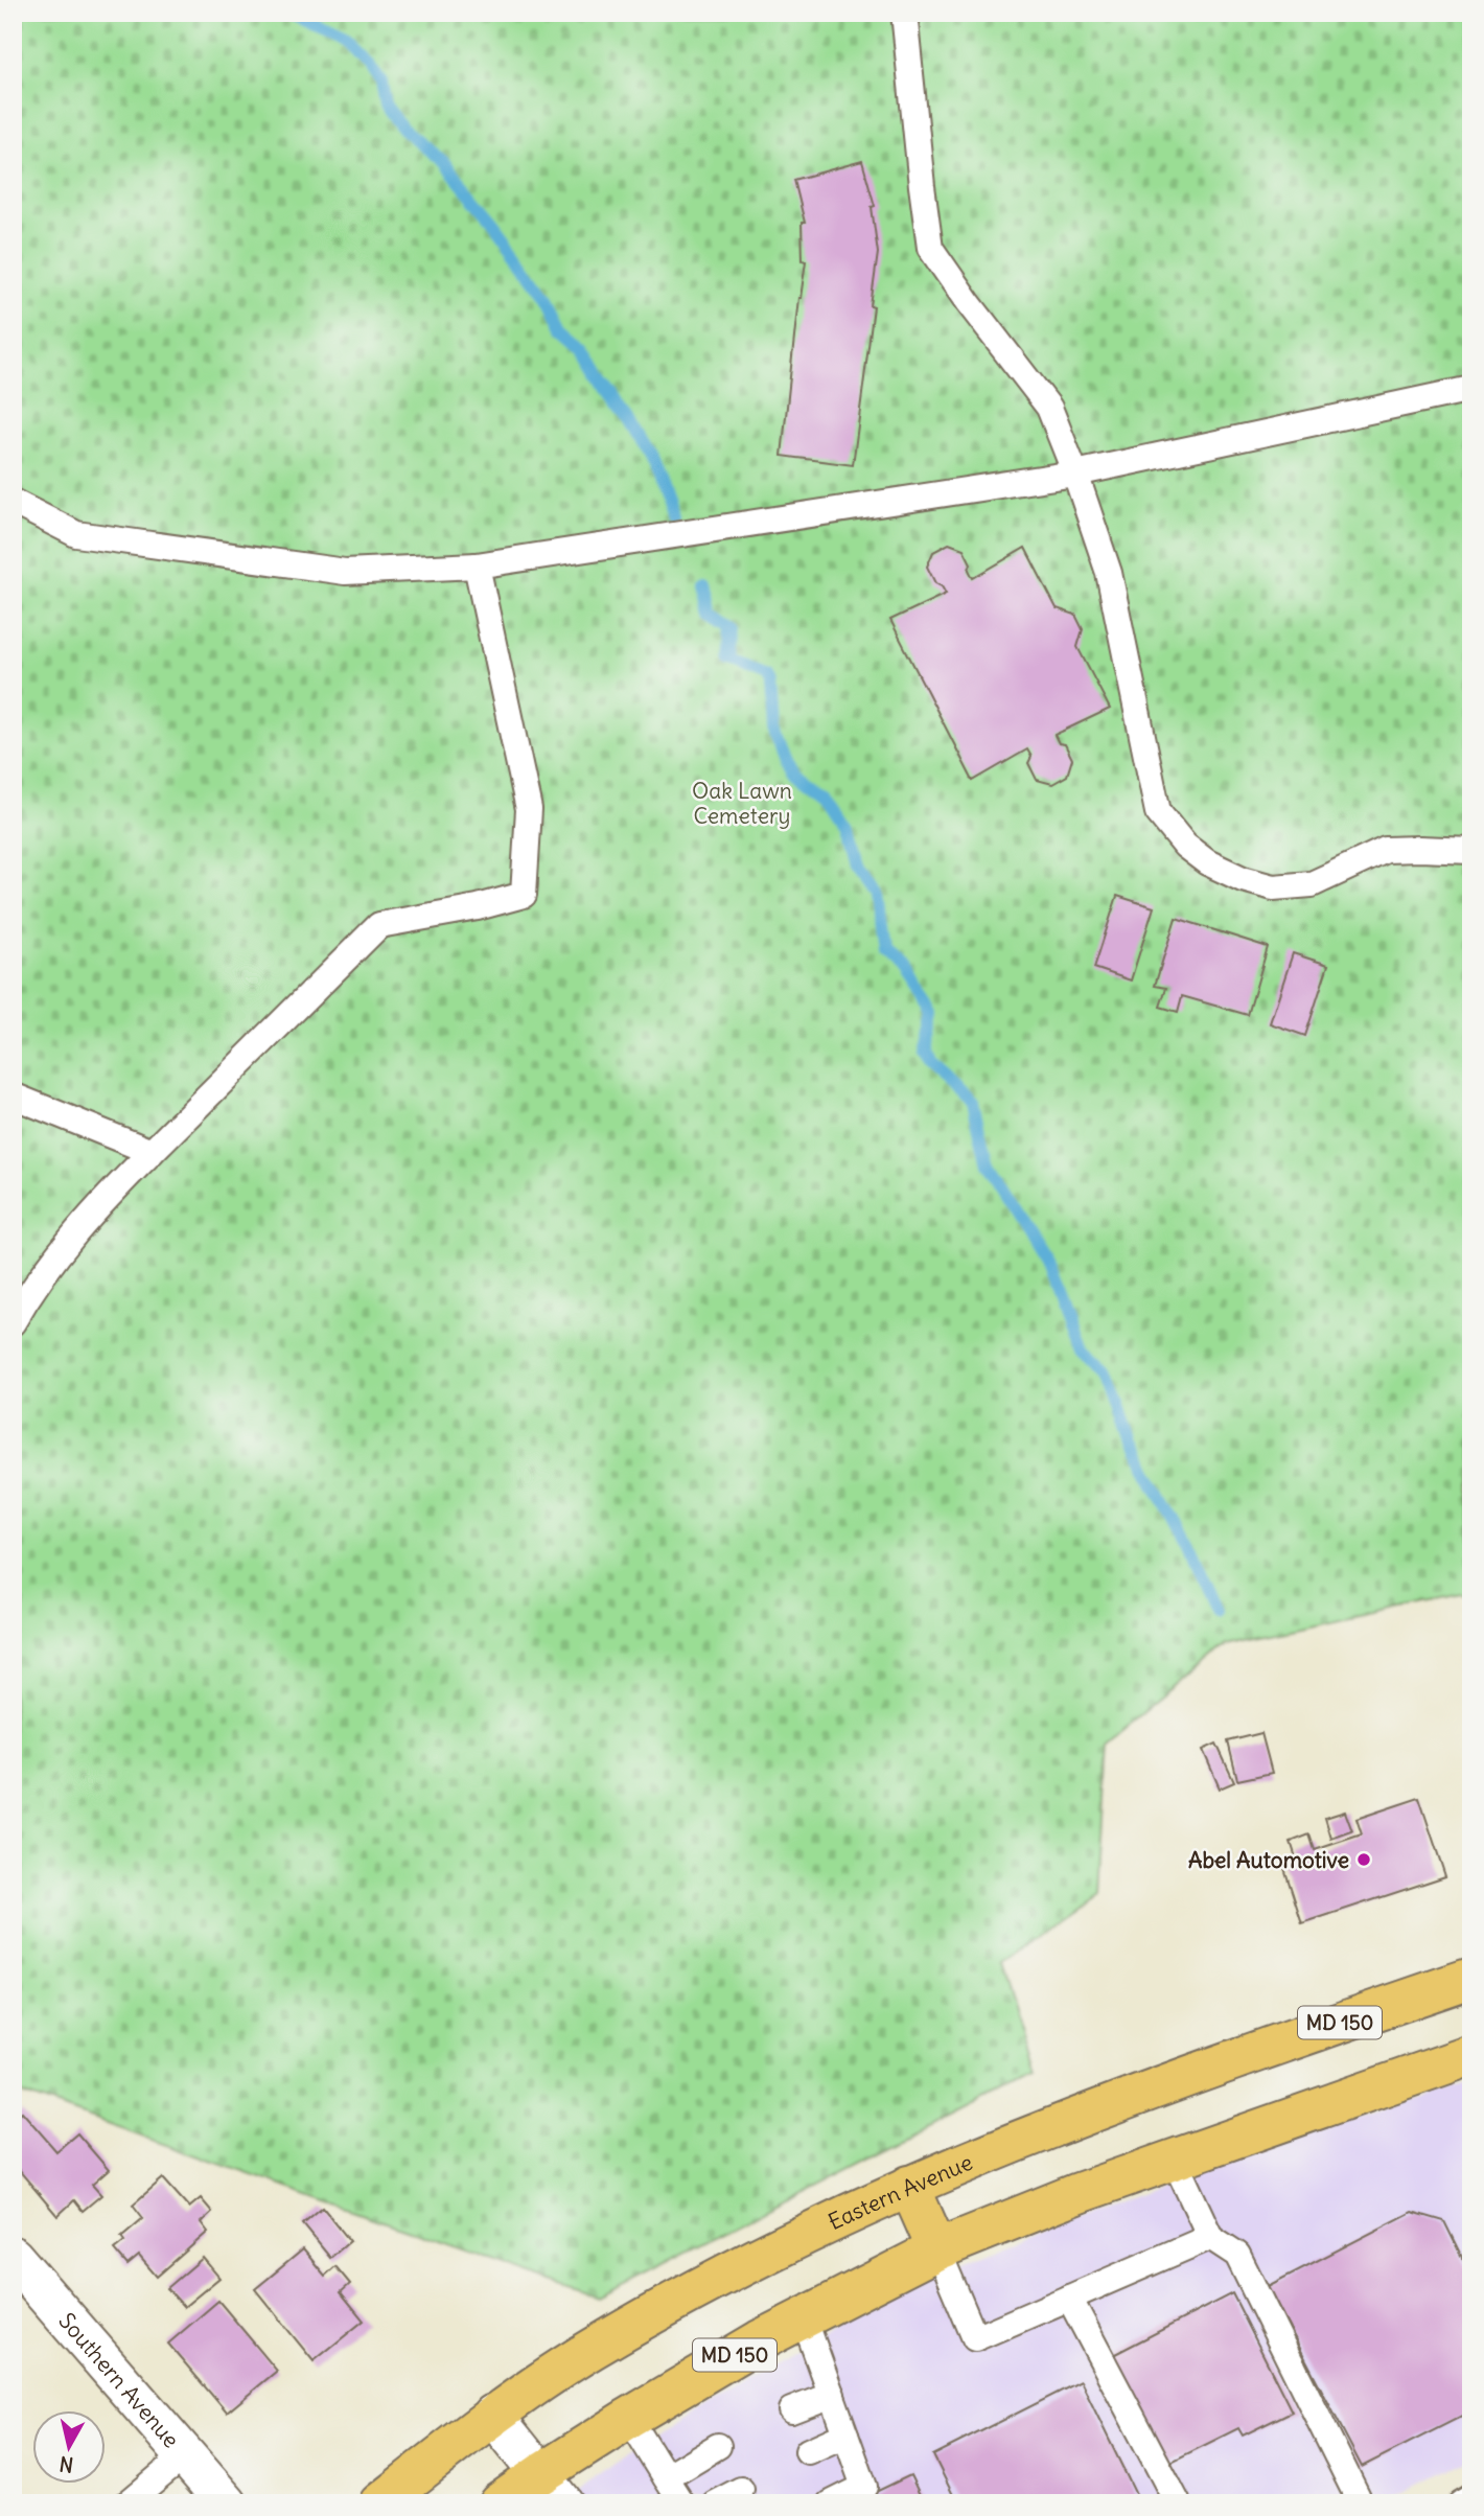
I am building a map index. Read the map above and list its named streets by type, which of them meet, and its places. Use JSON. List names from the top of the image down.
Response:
{
  "streets": {
    "main road": ["MD 150", "Eastern Avenue"],
    "street": ["Southern Avenue"]
  },
  "parks": ["Oak Lawn Cemetery"],
  "places": ["Abel Automotive"],
  "north": "bottom"
}
